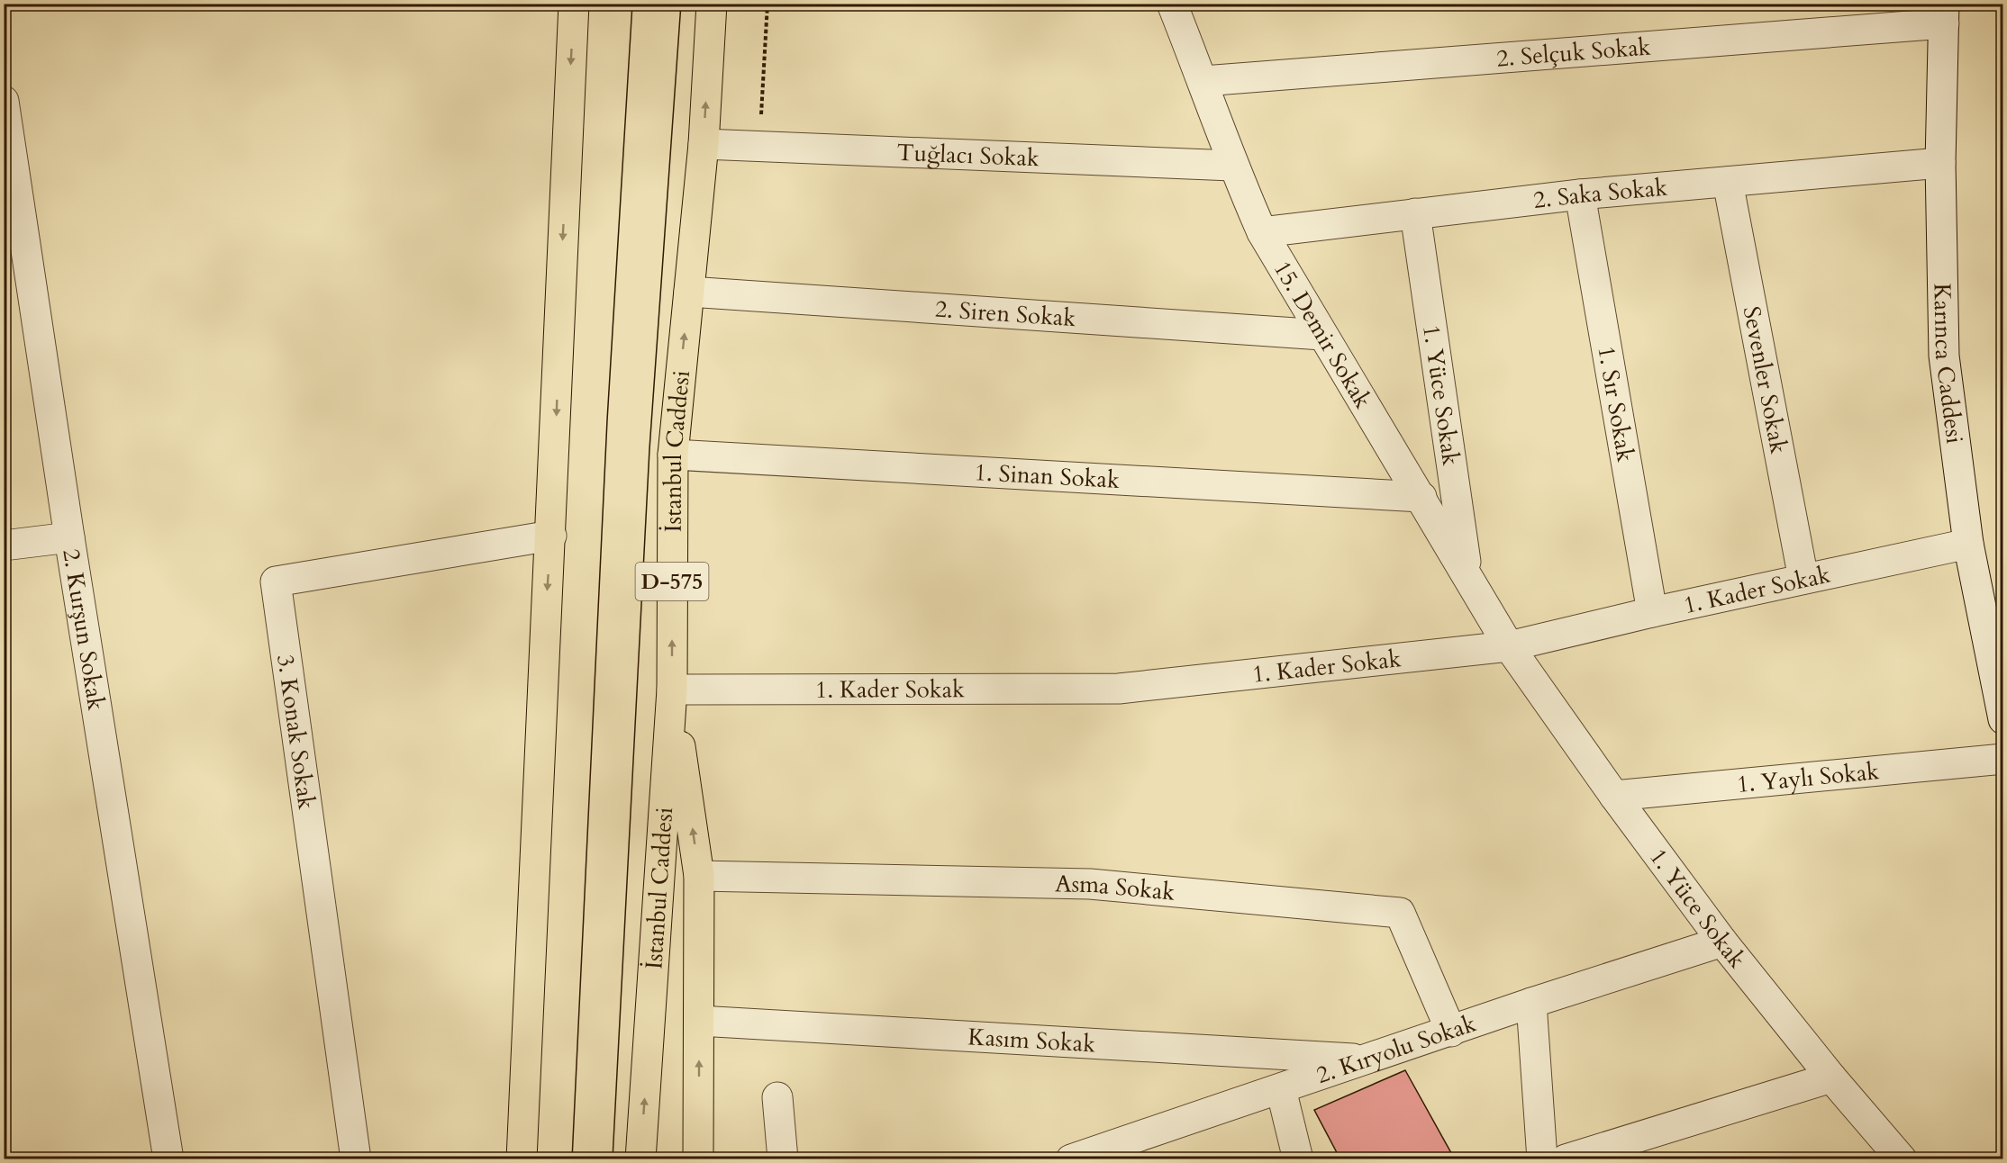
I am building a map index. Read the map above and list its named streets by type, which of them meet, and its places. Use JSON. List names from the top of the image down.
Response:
{
  "streets": {
    "highway": ["İstanbul Caddesi", "D-575"],
    "street": [
      "2. Selçuk Sokak",
      "Tuğlacı Sokak",
      "2. Saka Sokak",
      "2. Siren Sokak",
      "15. Demir Sokak",
      "Karınca Caddesi",
      "Sevenler Sokak",
      "1. Yüce Sokak",
      "1. Sır Sokak",
      "1. Sinan Sokak",
      "1. Kader Sokak",
      "2. Kurşun Sokak",
      "3. Konak Sokak",
      "1. Yaylı Sokak",
      "Asma Sokak",
      "Kasım Sokak",
      "2. Kıryolu Sokak"
    ]
  },
  "crossings": [
    ["2. Selçuk Sokak", "15. Demir Sokak"],
    ["2. Selçuk Sokak", "Karınca Caddesi"],
    ["Tuğlacı Sokak", "15. Demir Sokak"],
    ["Tuğlacı Sokak", "İstanbul Caddesi"],
    ["2. Saka Sokak", "15. Demir Sokak"],
    ["2. Saka Sokak", "Karınca Caddesi"],
    ["2. Saka Sokak", "Sevenler Sokak"],
    ["2. Saka Sokak", "1. Yüce Sokak"],
    ["2. Saka Sokak", "1. Sır Sokak"],
    ["2. Siren Sokak", "15. Demir Sokak"],
    ["2. Siren Sokak", "İstanbul Caddesi"],
    ["15. Demir Sokak", "1. Yüce Sokak"],
    ["15. Demir Sokak", "1. Sinan Sokak"],
    ["15. Demir Sokak", "1. Kader Sokak"],
    ["Karınca Caddesi", "1. Kader Sokak"],
    ["Sevenler Sokak", "1. Kader Sokak"],
    ["1. Yüce Sokak", "1. Kader Sokak"],
    ["1. Yüce Sokak", "1. Yaylı Sokak"],
    ["1. Yüce Sokak", "2. Kıryolu Sokak"],
    ["1. Sır Sokak", "1. Kader Sokak"],
    ["İstanbul Caddesi", "1. Sinan Sokak"],
    ["İstanbul Caddesi", "1. Kader Sokak"],
    ["Asma Sokak", "2. Kıryolu Sokak"],
    ["Kasım Sokak", "2. Kıryolu Sokak"]
  ]
}
